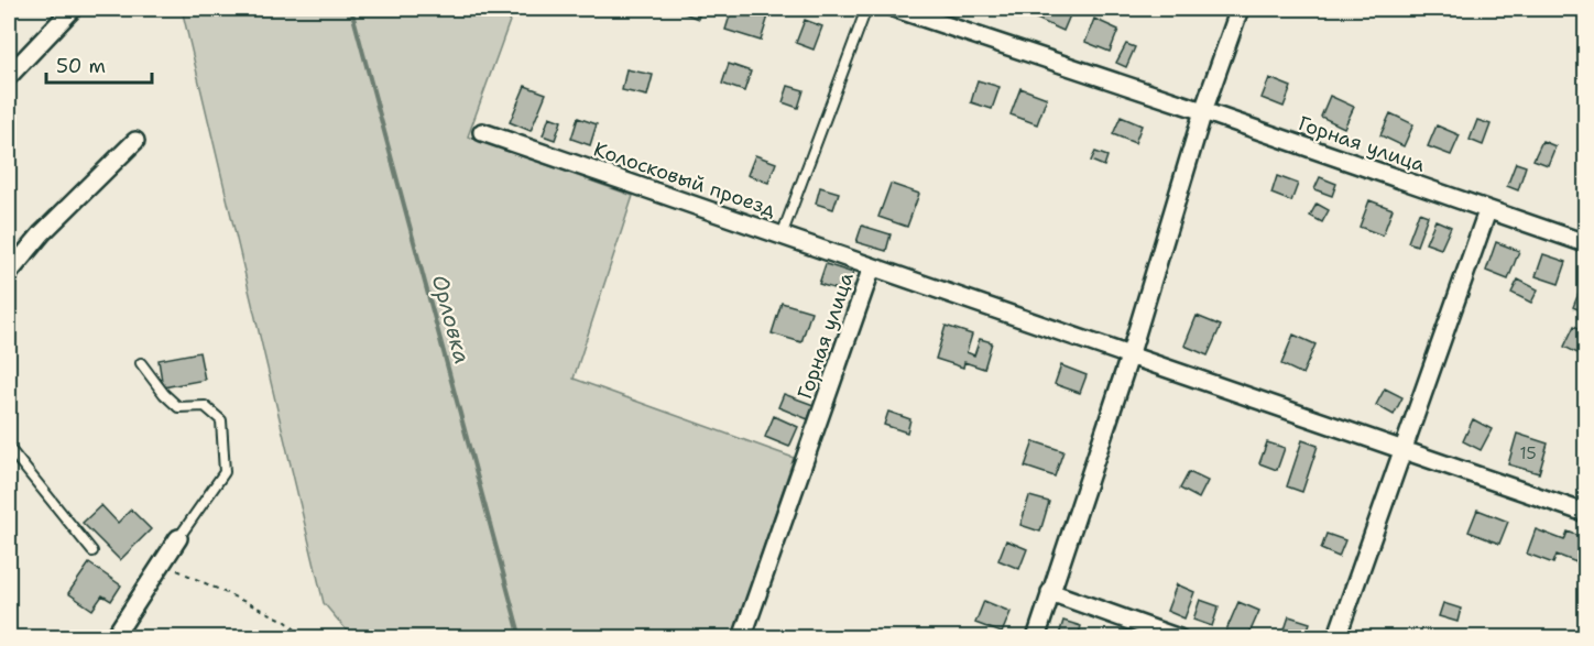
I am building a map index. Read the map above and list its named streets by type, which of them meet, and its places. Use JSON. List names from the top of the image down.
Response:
{
  "streets": {
    "street": ["Горная улица", "Колосковый проезд"]
  },
  "crossings": [
    ["Горная улица", "Колосковый проезд"]
  ],
  "water": ["Орловка"],
  "house_numbers": ["15"],
  "scale_bar": "50 m"
}
